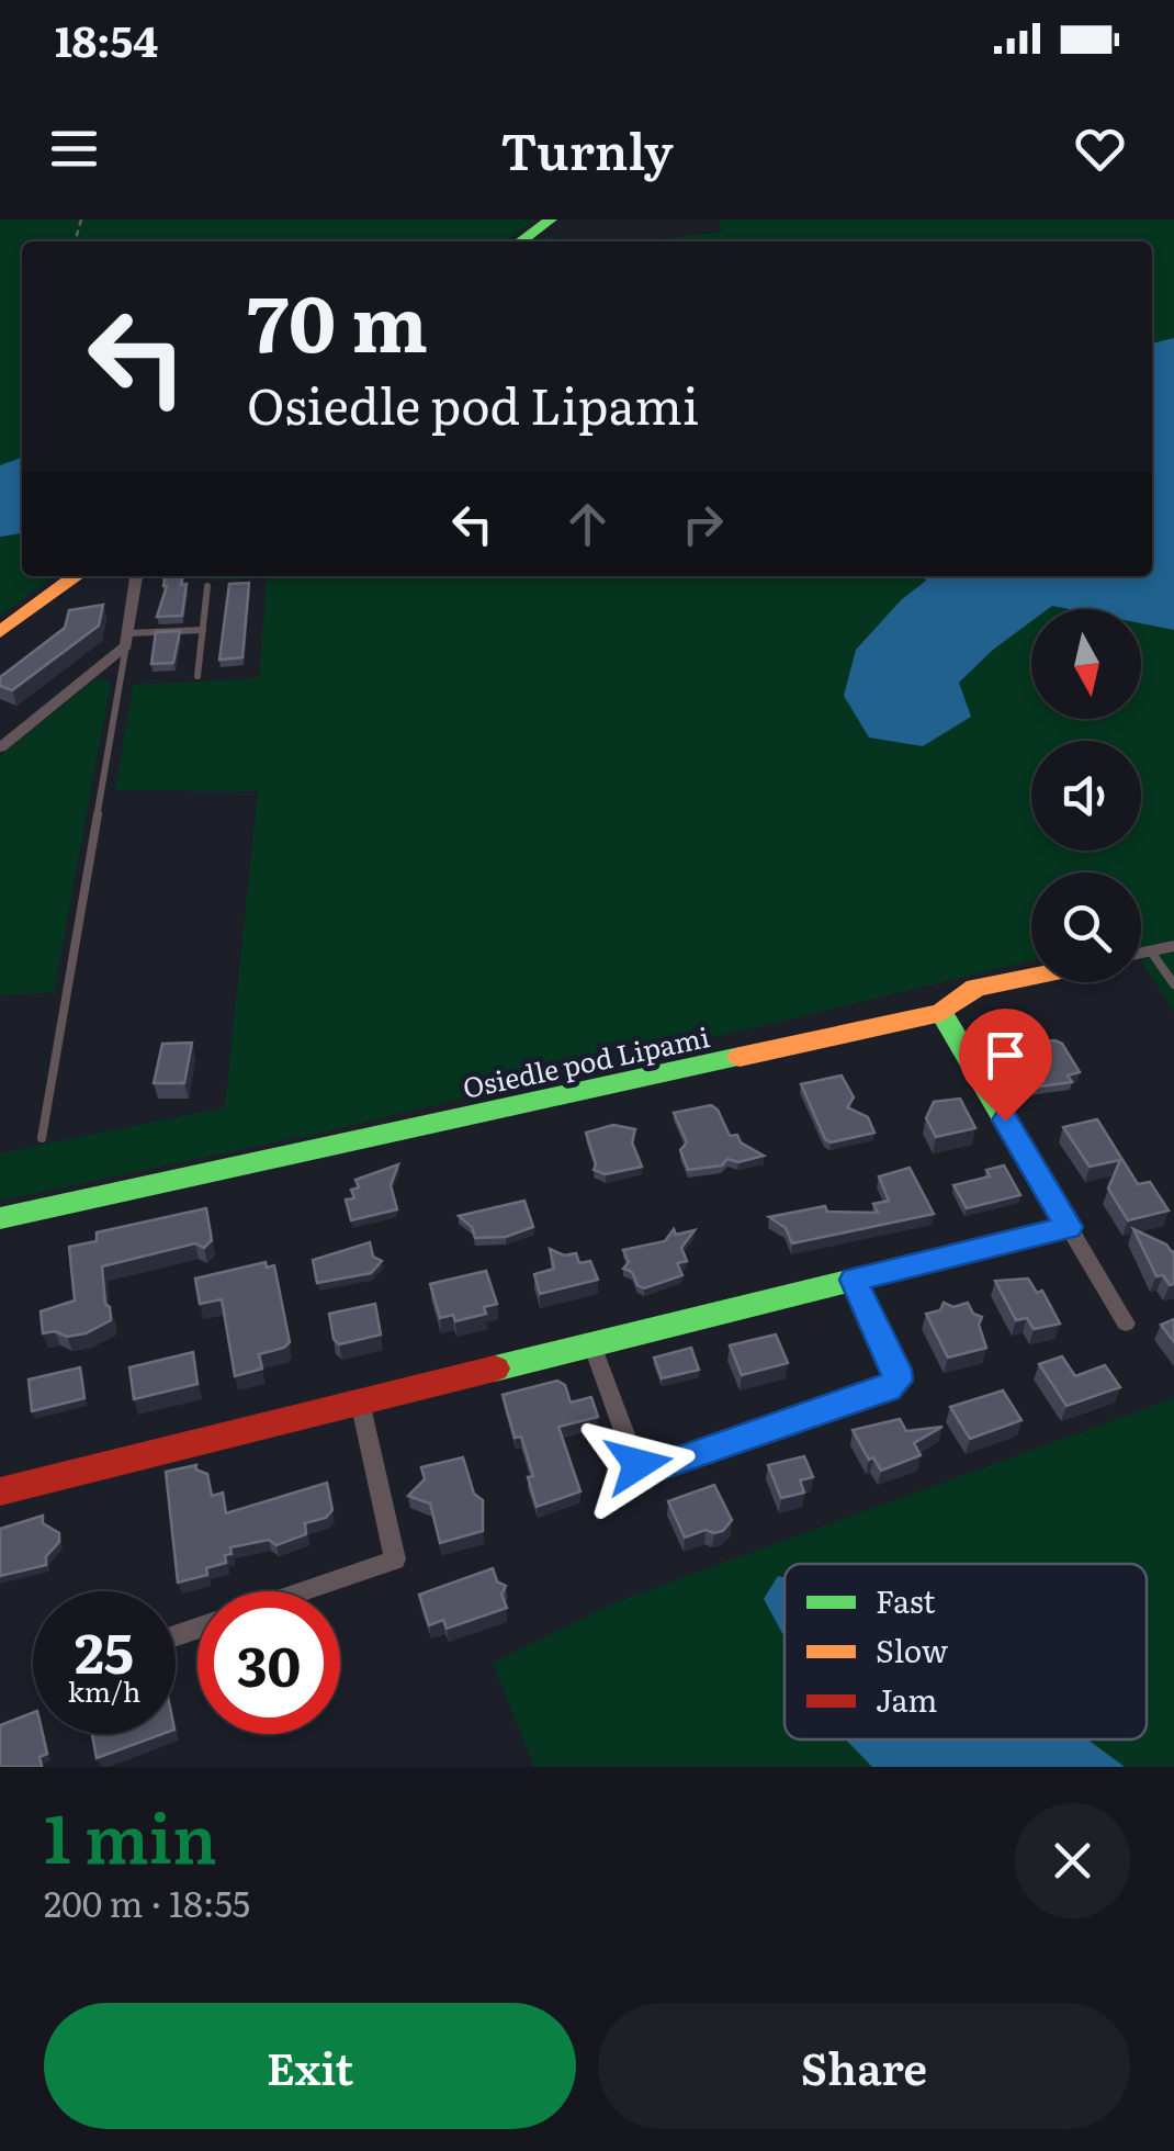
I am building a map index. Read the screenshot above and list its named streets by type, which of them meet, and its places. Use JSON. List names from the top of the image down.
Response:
{
  "streets": {
    "street": ["Osiedle pod Lipami"]
  },
  "legend": ["Fast", "Slow", "Jam"],
  "north": "bottom",
  "page": {
    "status": "18:54",
    "header": "Turnly",
    "turn": ["70 m", "Osiedle pod Lipami"],
    "speed": "25 km/h",
    "limit": "30",
    "heading": ["1 min", "200 m · 18:55"],
    "buttons": ["Exit", "Share"]
  }
}
